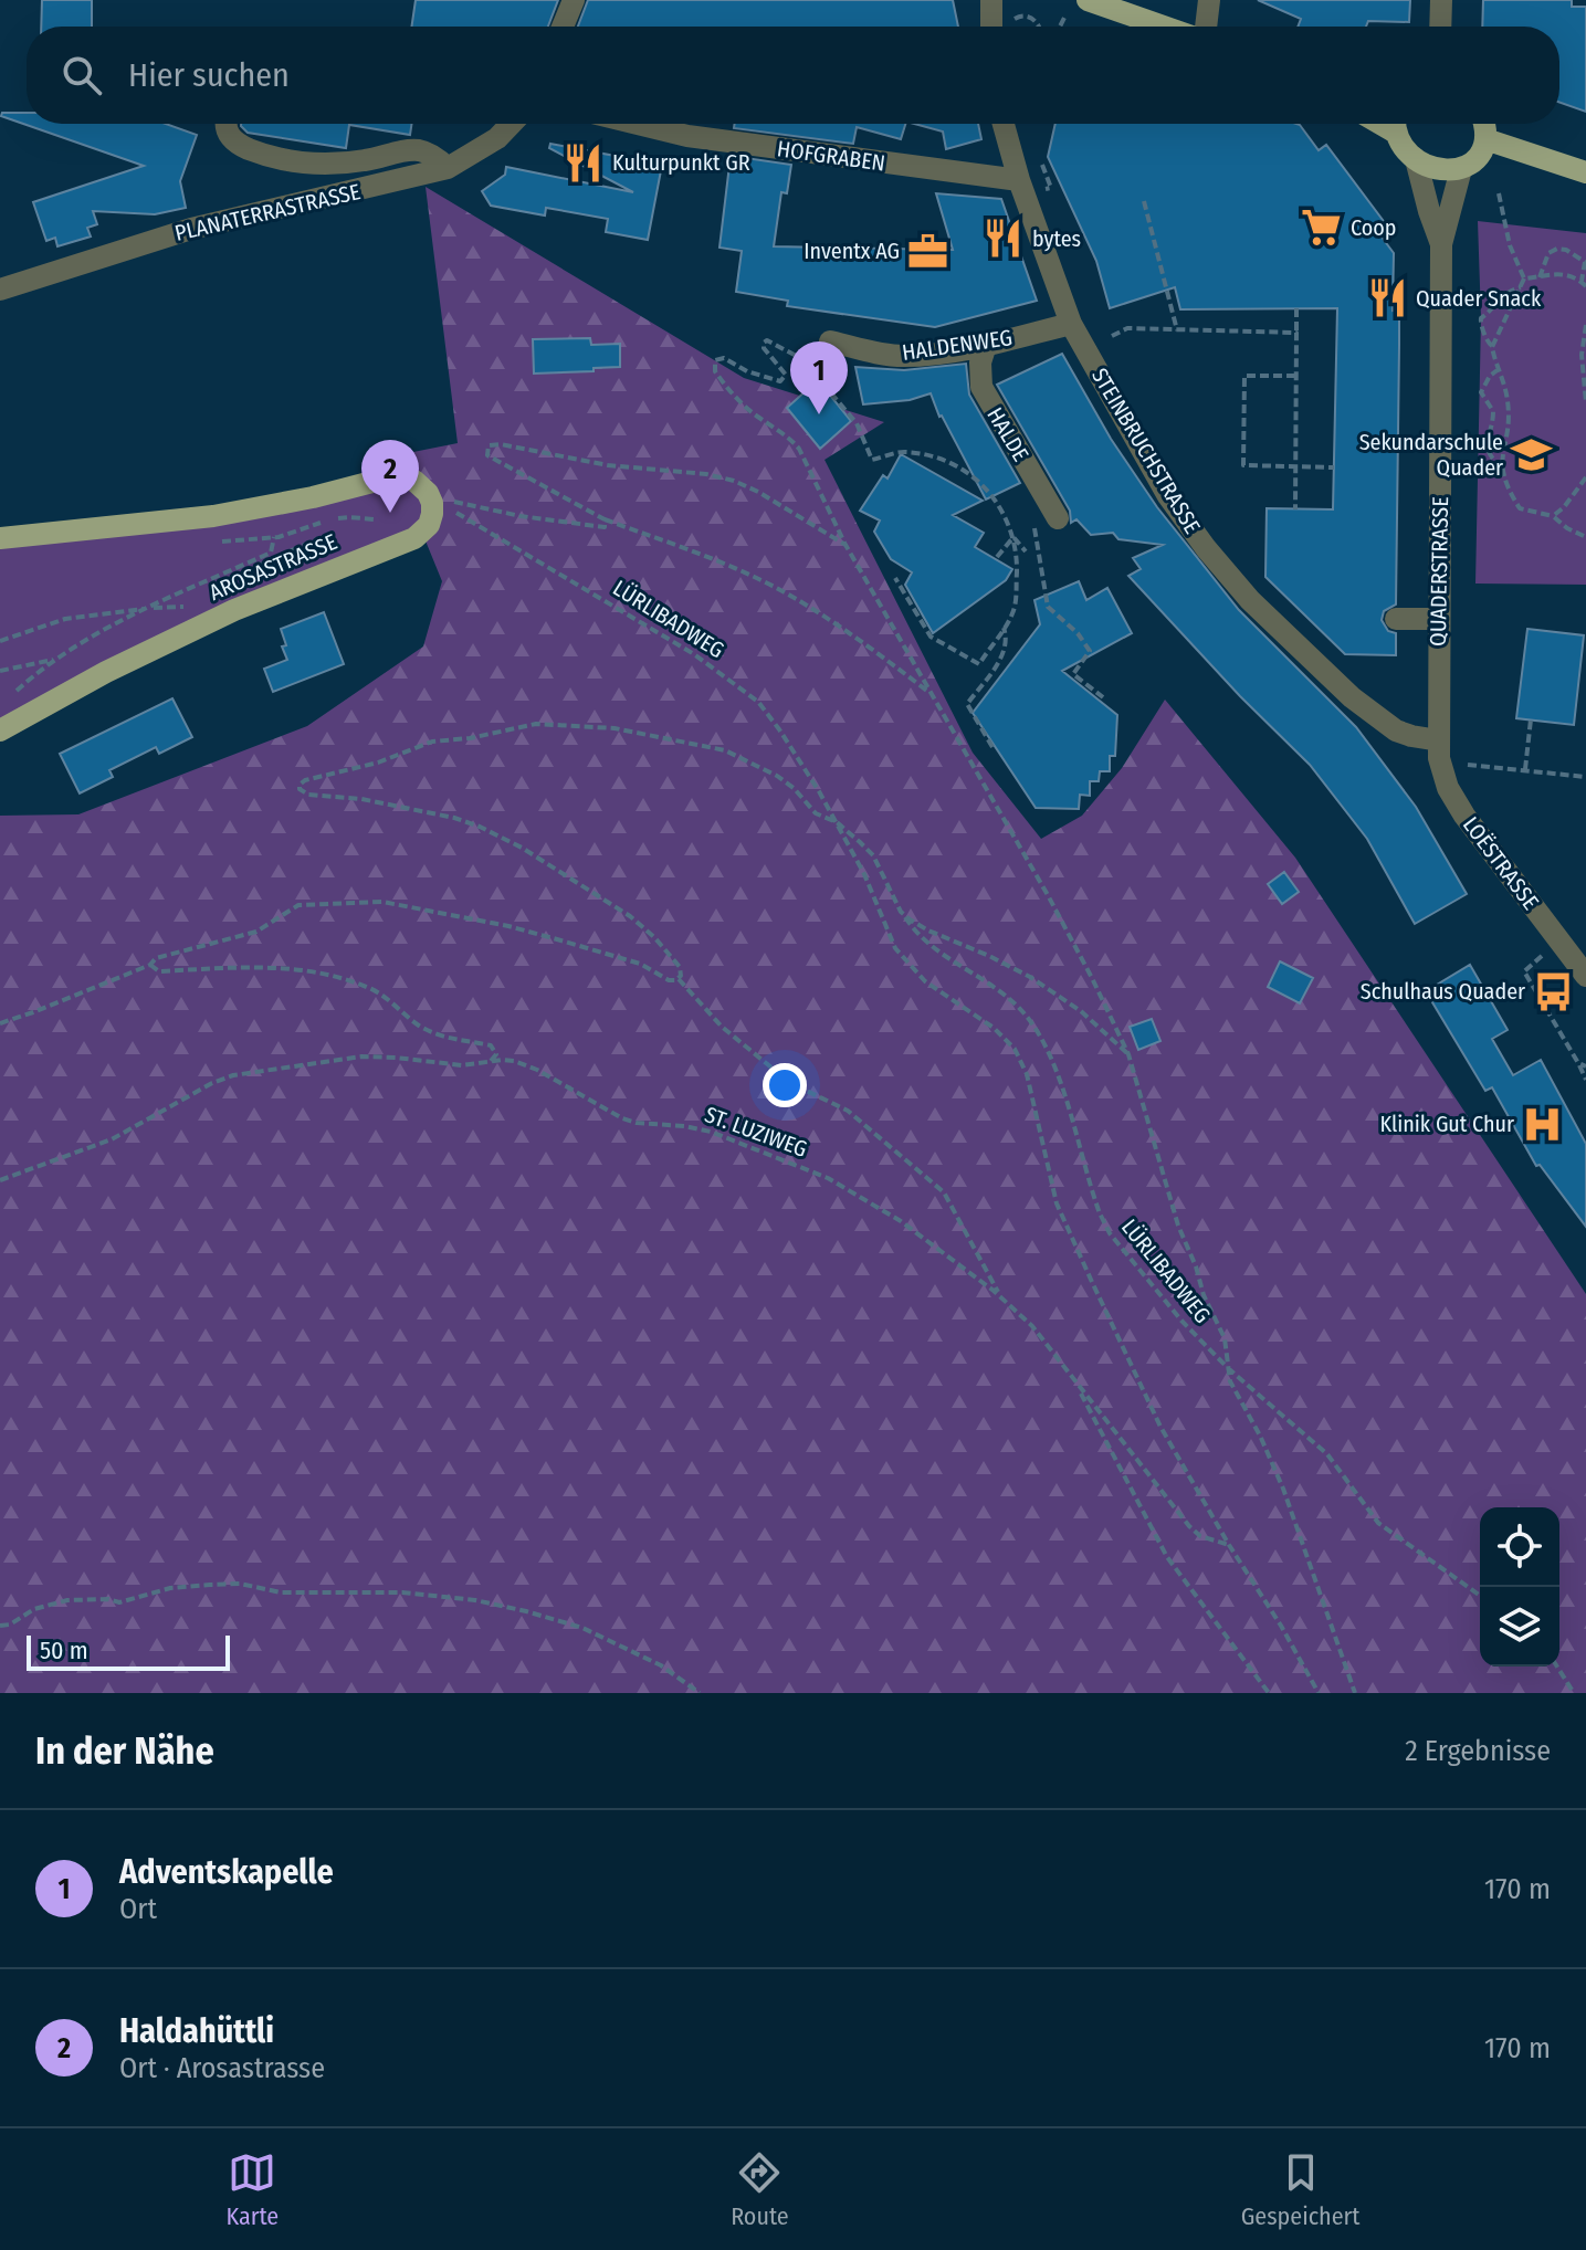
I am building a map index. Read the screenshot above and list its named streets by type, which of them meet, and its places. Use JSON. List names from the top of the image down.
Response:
{
  "streets": {
    "main road": ["AROSASTRASSE"],
    "street": [
      "HOFGRABEN",
      "PLANATERRASTRASSE",
      "HALDENWEG",
      "HALDE",
      "STEINBRUCHSTRASSE",
      "QUADERSTRASSE",
      "LOËSTRASSE"
    ],
    "path": ["LÜRLIBADWEG", "ST. LUZIWEG"]
  },
  "crossings": [
    ["HOFGRABEN", "STEINBRUCHSTRASSE"],
    ["HALDENWEG", "HALDE"],
    ["HALDENWEG", "STEINBRUCHSTRASSE"],
    ["STEINBRUCHSTRASSE", "QUADERSTRASSE"],
    ["STEINBRUCHSTRASSE", "LOËSTRASSE"],
    ["QUADERSTRASSE", "LOËSTRASSE"]
  ],
  "places": {
    "restaurant": ["Kulturpunkt GR", "bytes", "Quader Snack"],
    "supermarket": ["Coop"],
    "office": ["Inventx AG"],
    "school or university": ["Sekundarschule Quader"],
    "bus stop": ["Schulhaus Quader"],
    "hospital": ["Klinik Gut Chur"]
  },
  "scale_bar": "50 m",
  "page": {
    "search": "Hier suchen",
    "pins": ["1", "2"],
    "scale": "50 m",
    "heading": ["In der Nähe", "2 Ergebnisse"],
    "list": [
      {
        "mark": "1",
        "name": "Adventskapelle",
        "note": "Ort",
        "value": "170 m"
      },
      {
        "mark": "2",
        "name": "Haldahüttli",
        "note": "Ort · Arosastrasse",
        "value": "170 m"
      }
    ],
    "nav": ["Karte", "Route", "Gespeichert"]
  }
}
